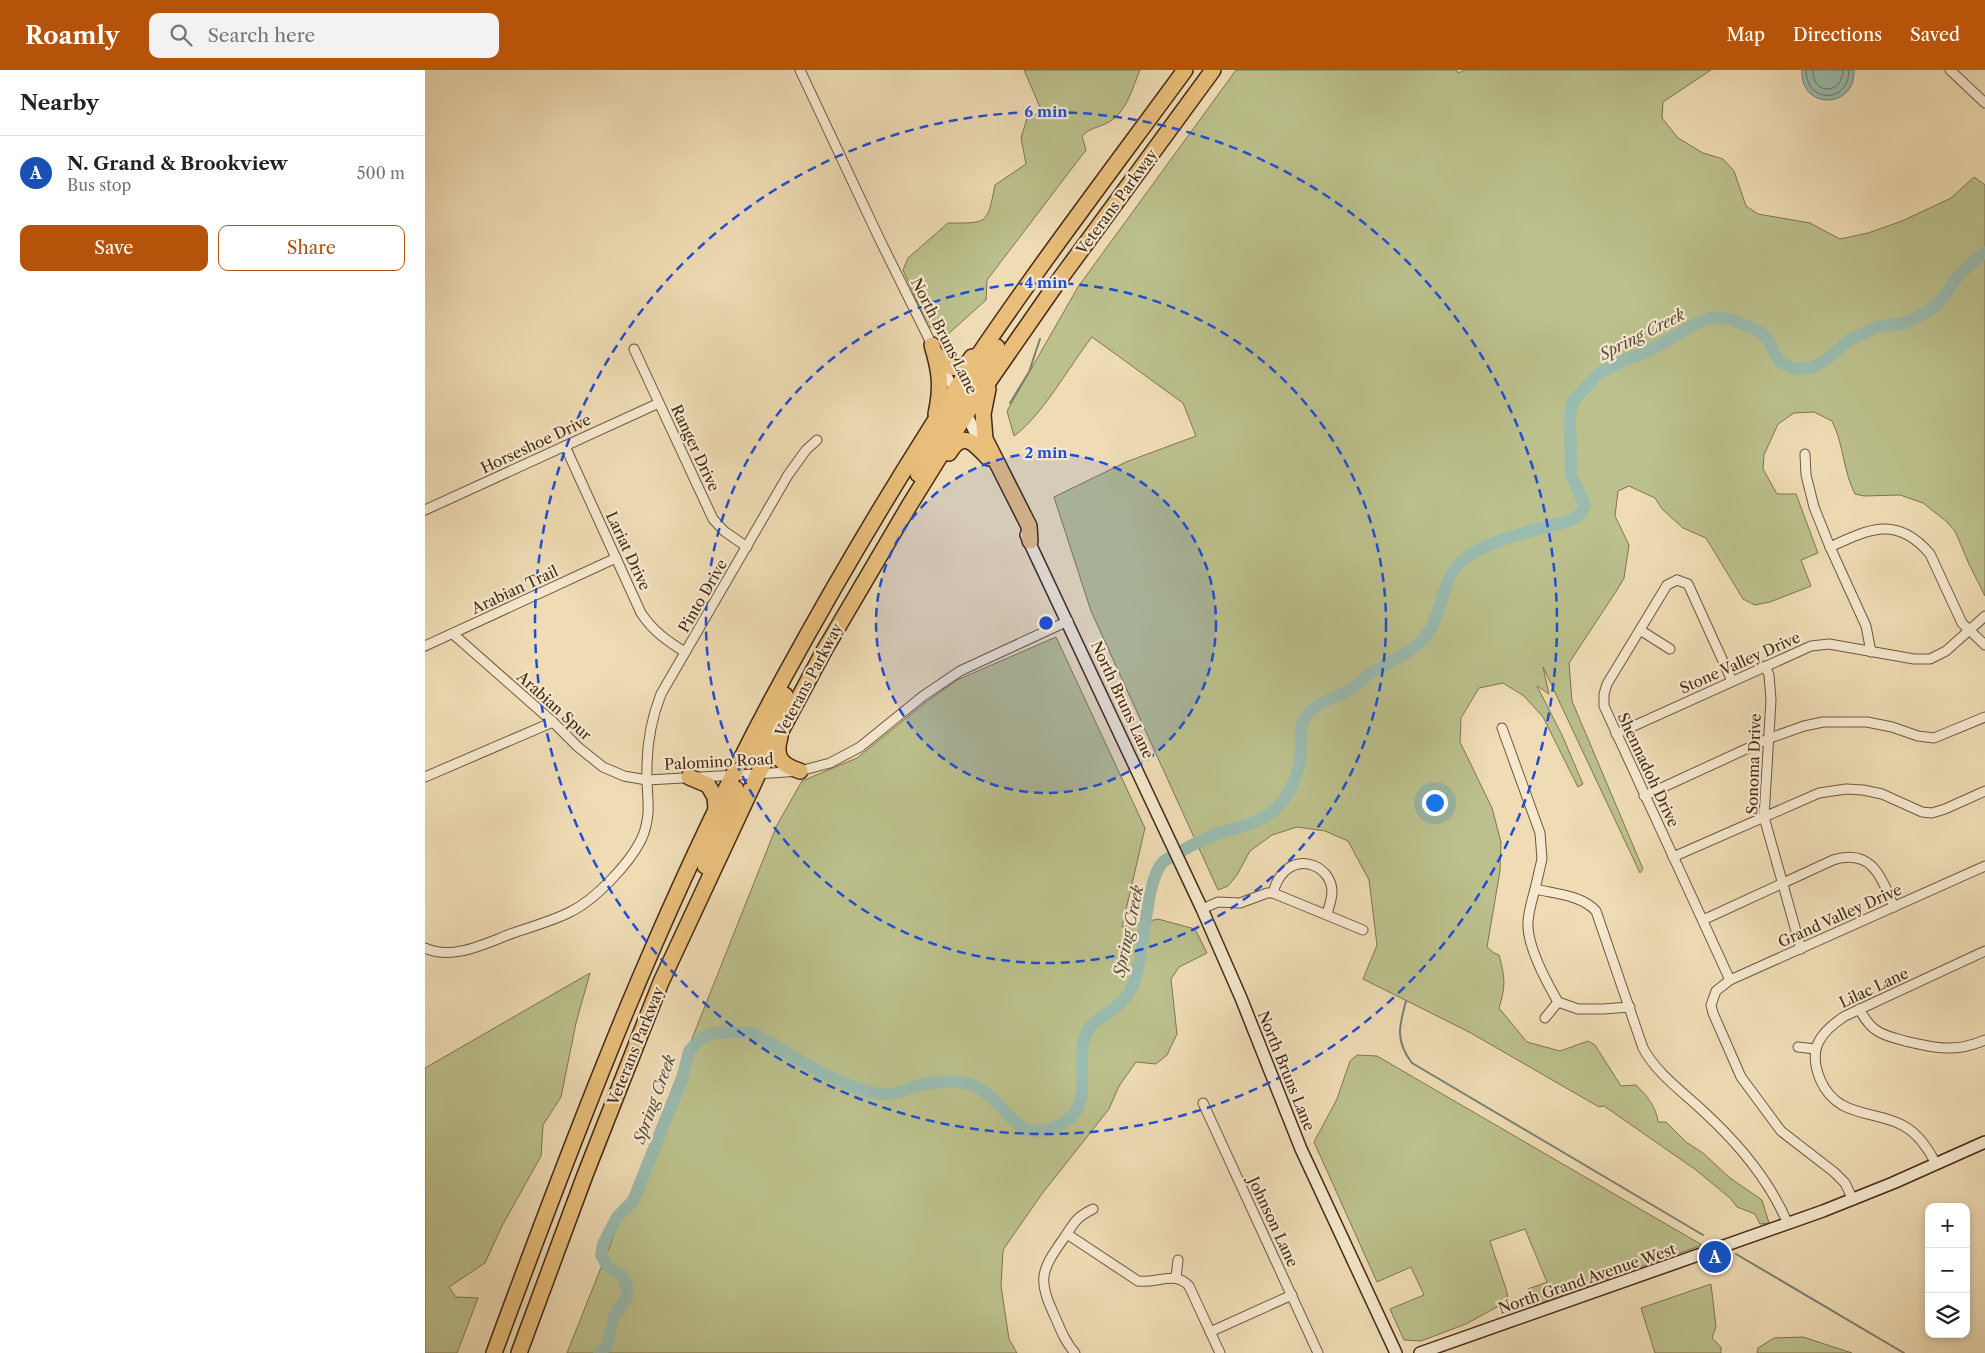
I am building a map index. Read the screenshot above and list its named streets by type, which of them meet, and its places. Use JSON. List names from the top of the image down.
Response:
{
  "streets": {
    "highway": ["Veterans Parkway"],
    "main road": ["North Bruns Lane", "North Grand Avenue West"],
    "street": [
      "Horseshoe Drive",
      "Ranger Drive",
      "Lariat Drive",
      "Arabian Trail",
      "Pinto Drive",
      "Stone Valley Drive",
      "Arabian Spur",
      "Palomino Road",
      "Sonoma Drive",
      "Shennadoh Drive",
      "Grand Valley Drive",
      "Lilac Lane",
      "Johnson Lane"
    ]
  },
  "crossings": [
    ["Veterans Parkway", "North Bruns Lane"],
    ["Veterans Parkway", "Palomino Road"],
    ["North Bruns Lane", "Palomino Road"],
    ["Horseshoe Drive", "Ranger Drive"],
    ["Horseshoe Drive", "Lariat Drive"],
    ["Ranger Drive", "Pinto Drive"],
    ["Lariat Drive", "Arabian Trail"],
    ["Lariat Drive", "Pinto Drive"],
    ["Arabian Trail", "Arabian Spur"],
    ["Pinto Drive", "Arabian Spur"],
    ["Pinto Drive", "Palomino Road"],
    ["Stone Valley Drive", "Sonoma Drive"],
    ["Stone Valley Drive", "Shennadoh Drive"],
    ["Arabian Spur", "Palomino Road"],
    ["Sonoma Drive", "Grand Valley Drive"],
    ["Shennadoh Drive", "Grand Valley Drive"],
    ["Grand Valley Drive", "North Grand Avenue West"]
  ],
  "water": ["Spring Creek"],
  "page": {
    "header": "Roamly",
    "search": "Search here",
    "nav": ["Map", "Directions", "Saved"],
    "heading": "Nearby",
    "list": [
      {
        "mark": "A",
        "name": "N. Grand & Brookview",
        "note": "Bus stop",
        "value": "500 m"
      }
    ],
    "buttons": ["Save", "Share"],
    "map_buttons": ["+", "−"],
    "pins": "A"
  },
  "rings": ["6 min", "4 min", "2 min"]
}
